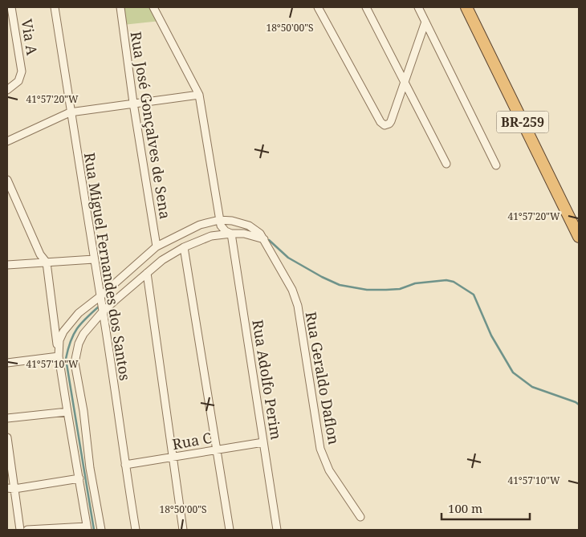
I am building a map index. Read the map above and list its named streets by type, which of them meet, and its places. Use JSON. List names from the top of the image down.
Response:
{
  "streets": {
    "highway": ["BR-259"],
    "street": [
      "Via A",
      "Rua José Gonçalves de Sena",
      "Rua Miguel Fernandes dos Santos",
      "Rua Geraldo Daflon",
      "Rua Adolfo Perim",
      "Rua C"
    ]
  },
  "crossings": [
    ["Rua Miguel Fernandes dos Santos", "Rua C"],
    ["Rua Adolfo Perim", "Rua C"]
  ],
  "scale_bar": "100 m",
  "coordinates": ["18°50'00\"S", "41°57'20\"W", "41°57'10\"W"]
}
